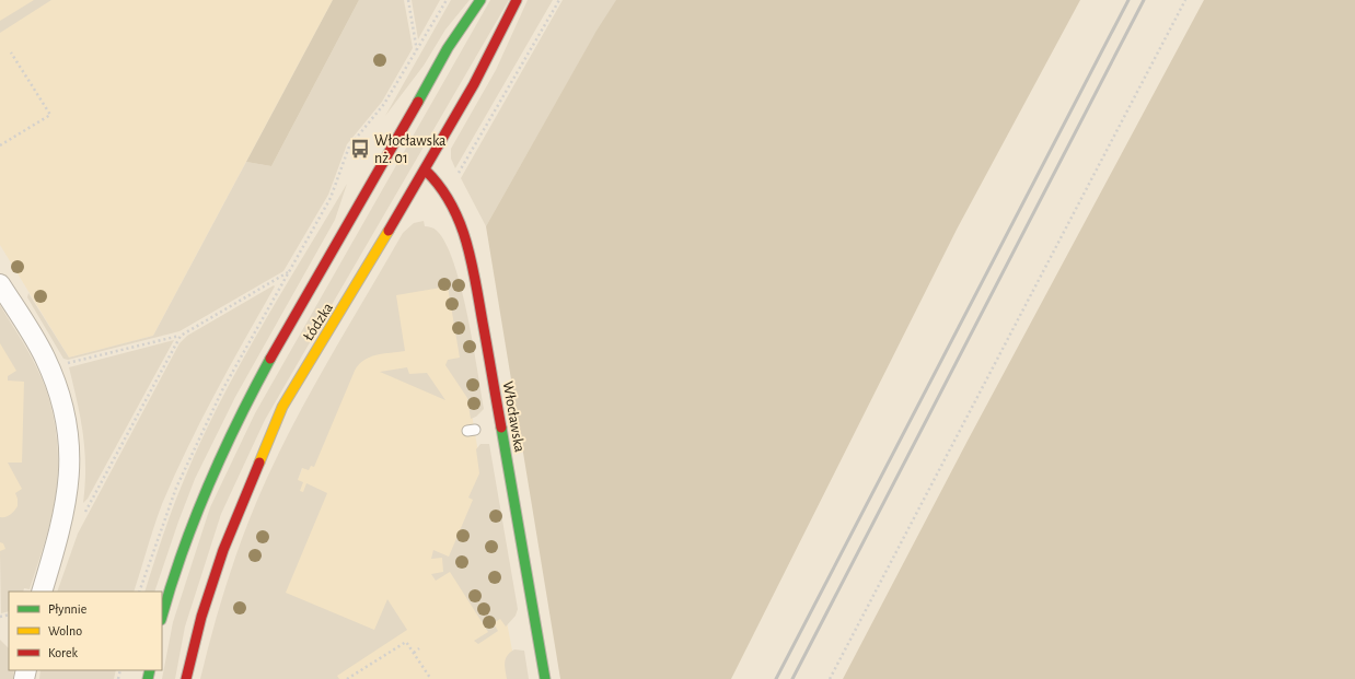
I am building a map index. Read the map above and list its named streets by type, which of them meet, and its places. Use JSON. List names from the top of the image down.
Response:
{
  "streets": {
    "main road": ["Łódzka", "Włocławska"]
  },
  "crossings": [
    ["Łódzka", "Włocławska"]
  ],
  "places": {
    "bus stop": ["Włocławska nż. 01"]
  },
  "legend": ["Płynnie", "Wolno", "Korek"]
}
